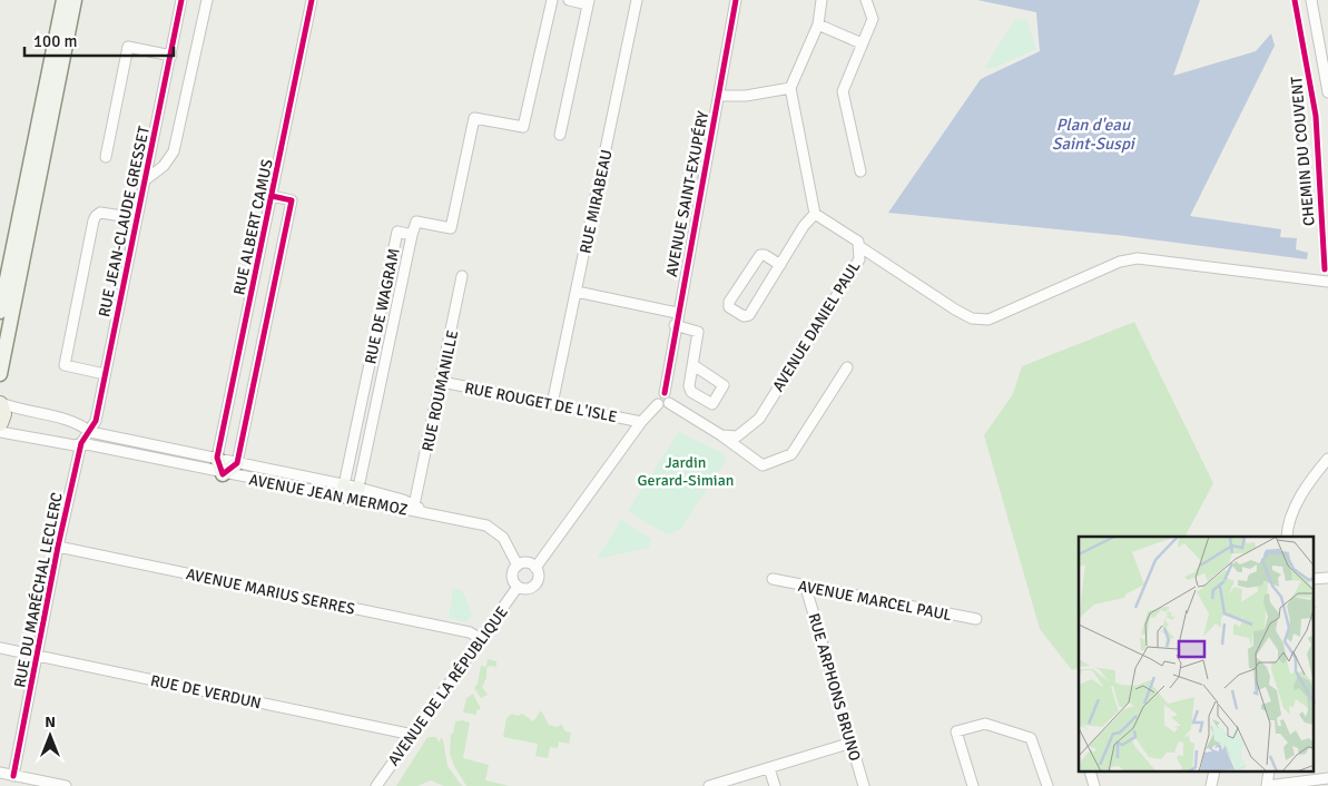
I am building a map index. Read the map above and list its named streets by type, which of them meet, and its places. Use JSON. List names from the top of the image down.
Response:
{
  "streets": {
    "street": [
      "CHEMIN DU COUVENT",
      "AVENUE SAINT-EXUPÉRY",
      "RUE MIRABEAU",
      "RUE JEAN-CLAUDE GRESSET",
      "RUE ALBERT CAMUS",
      "RUE DE WAGRAM",
      "AVENUE DANIEL PAUL",
      "RUE ROUMANILLE",
      "RUE ROUGET DE L'ISLE",
      "AVENUE JEAN MERMOZ",
      "RUE DU MARÉCHAL LECLERC",
      "AVENUE MARIUS SERRES",
      "AVENUE MARCEL PAUL",
      "AVENUE DE LA RÉPUBLIQUE",
      "RUE ARPHONS BRUNO",
      "RUE DE VERDUN"
    ]
  },
  "crossings": [
    ["RUE MIRABEAU", "RUE ROUGET DE L'ISLE"],
    ["RUE JEAN-CLAUDE GRESSET", "AVENUE JEAN MERMOZ"],
    ["RUE JEAN-CLAUDE GRESSET", "RUE DU MARÉCHAL LECLERC"],
    ["RUE ALBERT CAMUS", "AVENUE JEAN MERMOZ"],
    ["RUE DE WAGRAM", "AVENUE JEAN MERMOZ"],
    ["RUE ROUMANILLE", "RUE ROUGET DE L'ISLE"],
    ["RUE ROUMANILLE", "AVENUE JEAN MERMOZ"],
    ["AVENUE JEAN MERMOZ", "RUE DU MARÉCHAL LECLERC"],
    ["AVENUE JEAN MERMOZ", "AVENUE DE LA RÉPUBLIQUE"],
    ["RUE DU MARÉCHAL LECLERC", "AVENUE MARIUS SERRES"],
    ["RUE DU MARÉCHAL LECLERC", "RUE DE VERDUN"],
    ["AVENUE MARIUS SERRES", "AVENUE DE LA RÉPUBLIQUE"],
    ["AVENUE MARCEL PAUL", "RUE ARPHONS BRUNO"],
    ["AVENUE DE LA RÉPUBLIQUE", "RUE DE VERDUN"]
  ],
  "water": ["Plan d'eau Saint-Suspi"],
  "parks": ["Jardin Gerard-Simian"],
  "scale_bar": "100 m",
  "north": "top"
}
